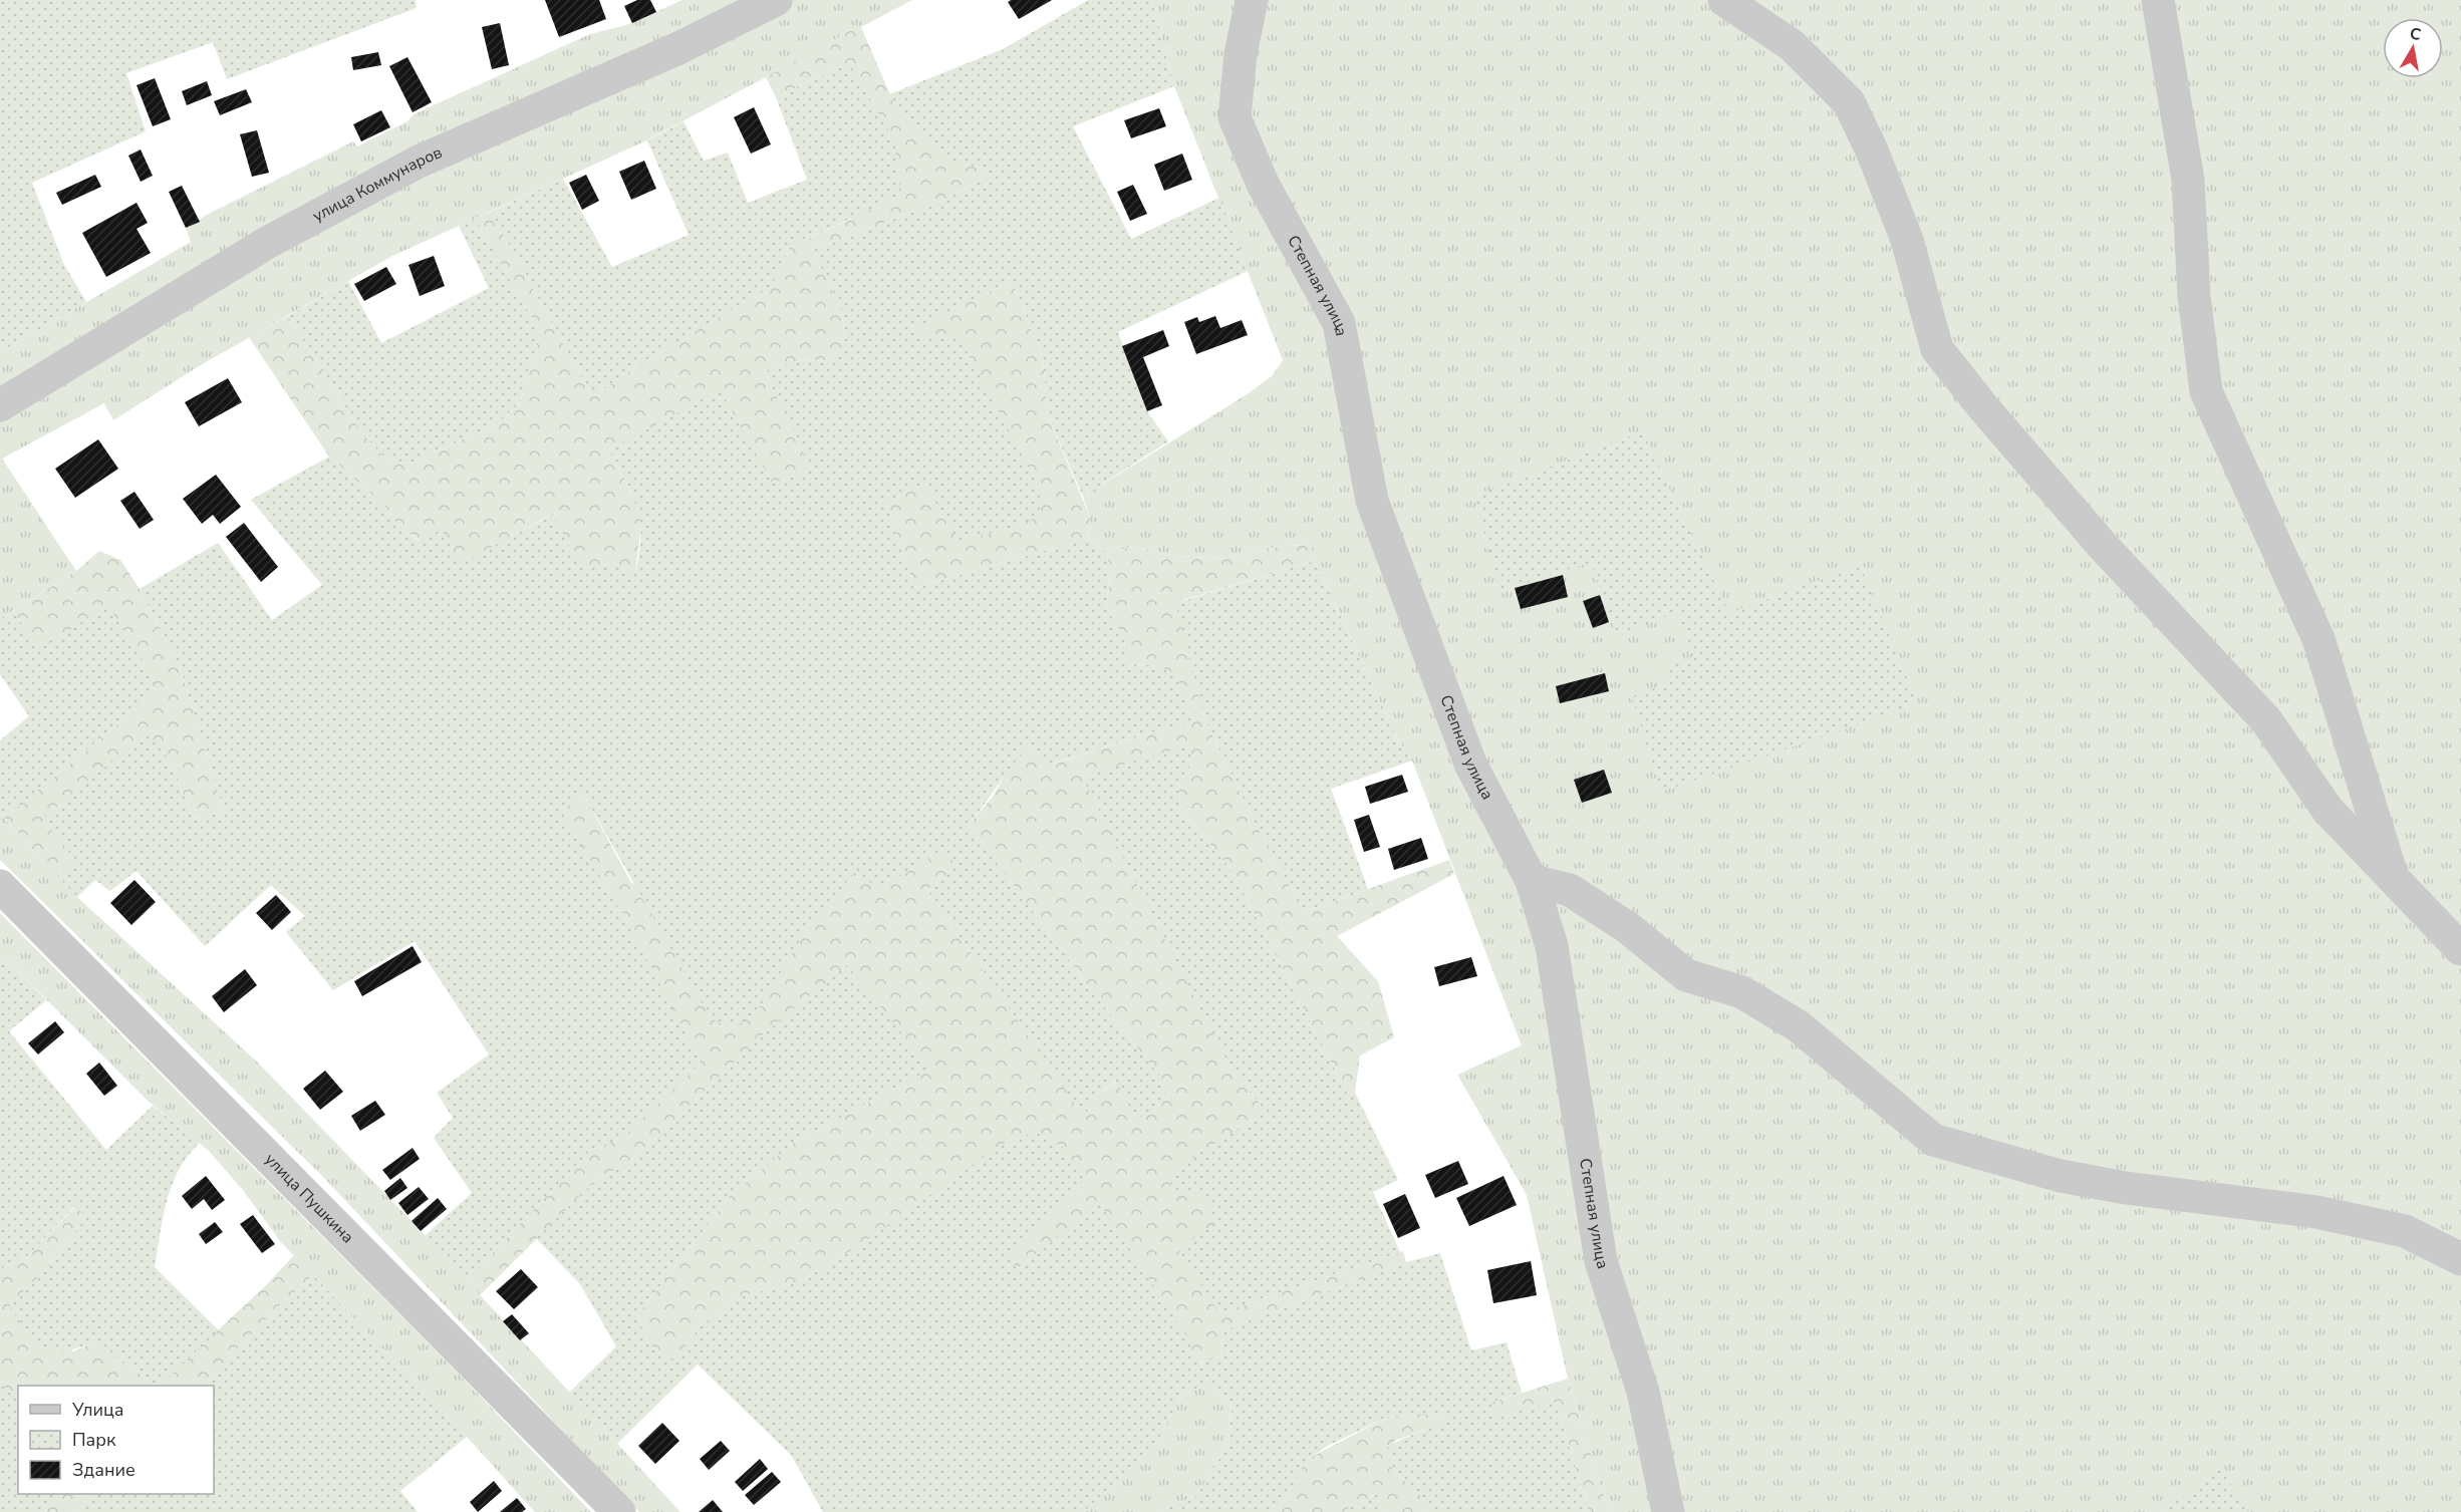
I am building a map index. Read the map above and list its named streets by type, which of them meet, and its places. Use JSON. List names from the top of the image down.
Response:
{
  "streets": {
    "street": ["улица Коммунаров", "Степная улица", "улица Пушкина"]
  },
  "legend": ["Улица", "Парк", "Здание"],
  "north": "top"
}
